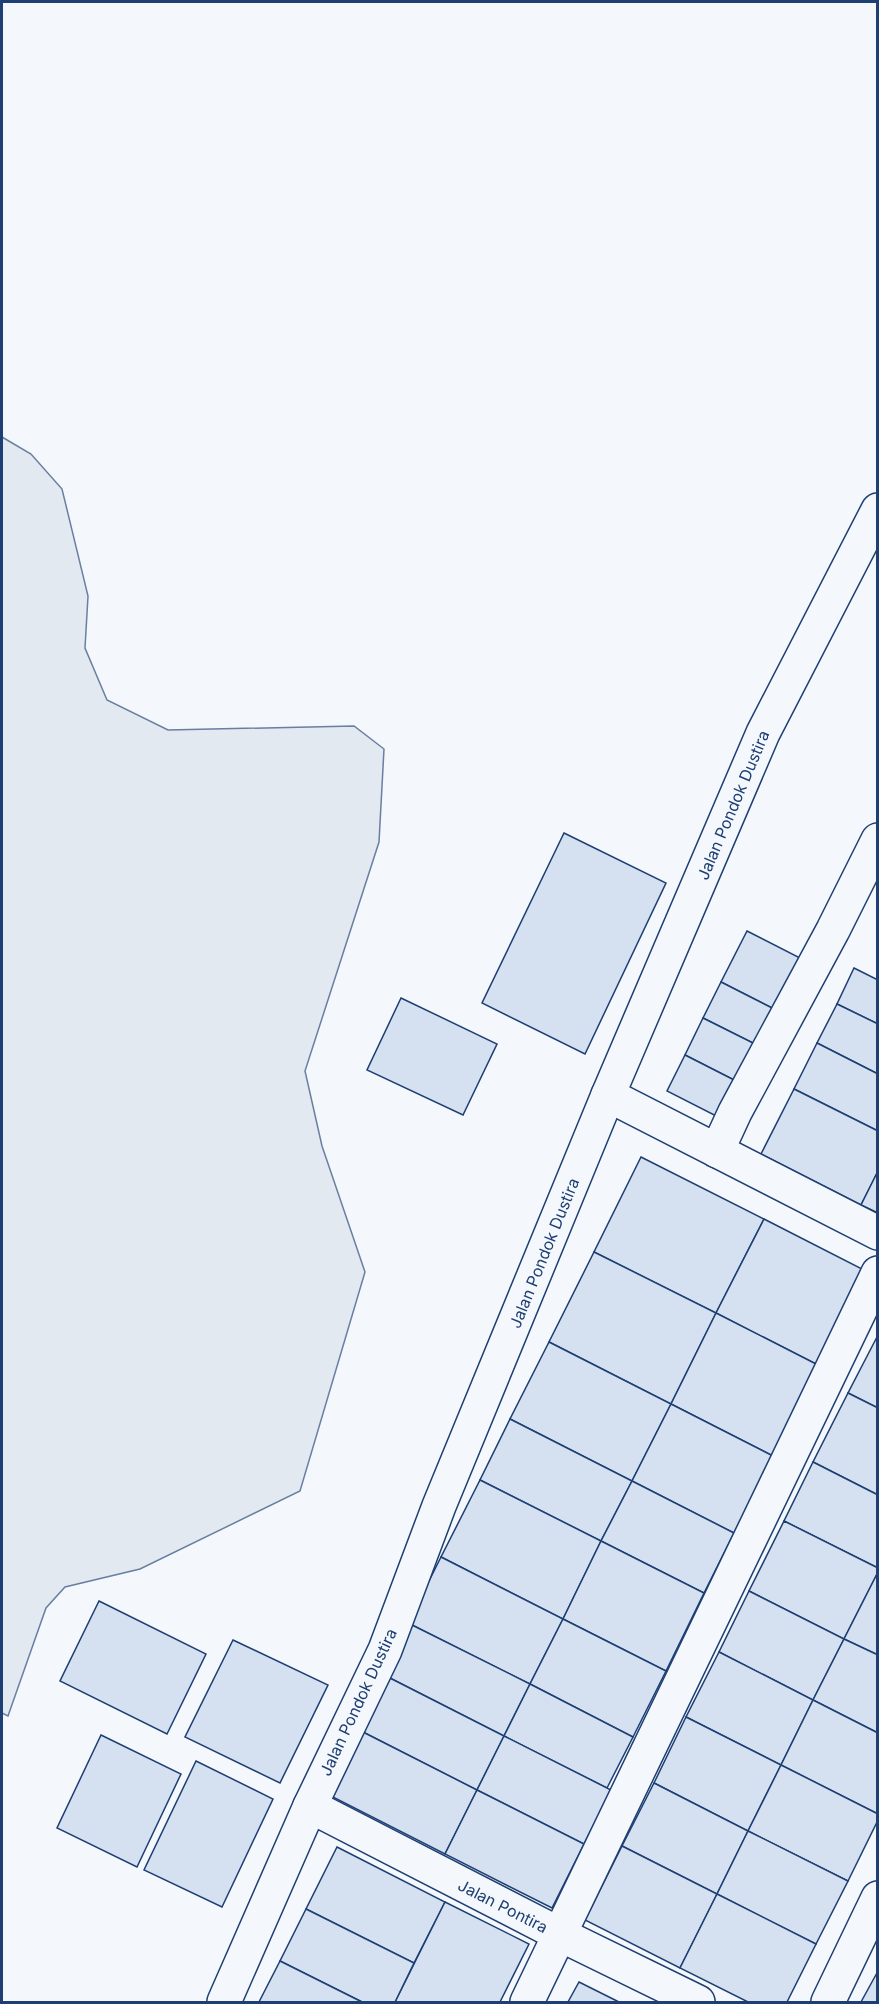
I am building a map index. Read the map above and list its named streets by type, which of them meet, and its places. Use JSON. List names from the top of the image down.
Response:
{
  "streets": {
    "street": ["Jalan Pondok Dustira", "Jalan Pontira"]
  },
  "crossings": [
    ["Jalan Pondok Dustira", "Jalan Pontira"]
  ]
}
